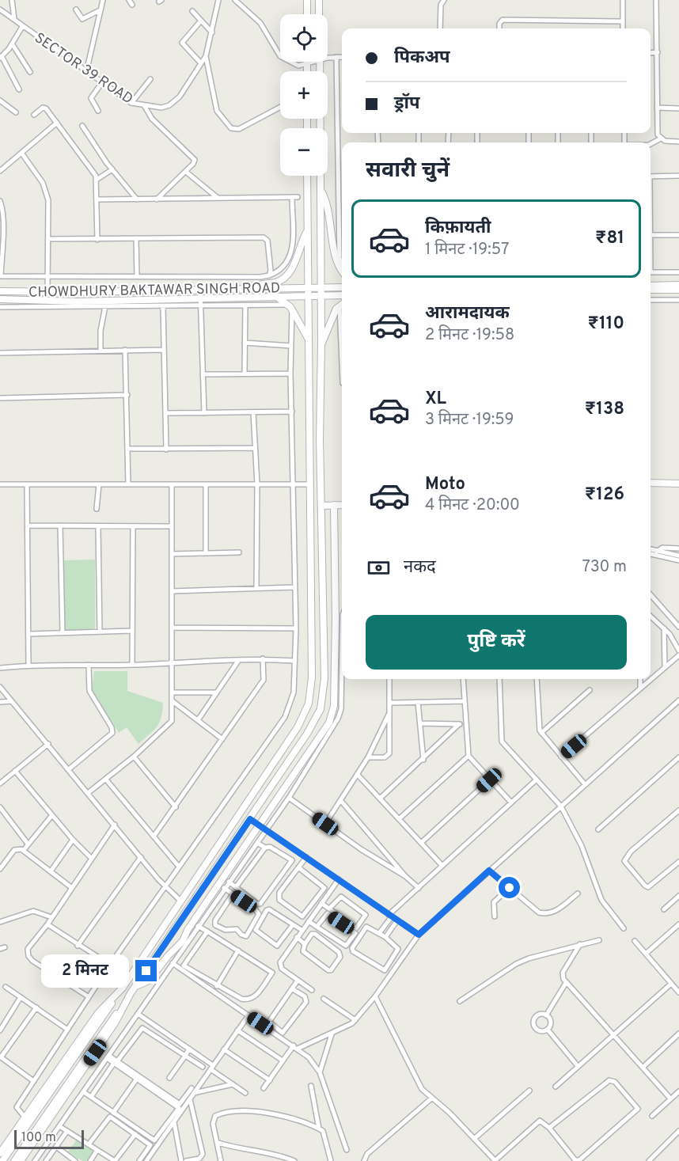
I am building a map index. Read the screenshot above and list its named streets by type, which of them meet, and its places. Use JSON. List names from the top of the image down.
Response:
{
  "streets": {
    "main road": ["CHOWDHURY BAKTAWAR SINGH ROAD"],
    "street": ["SECTOR 39 ROAD"]
  },
  "scale_bar": "100 m",
  "page": {
    "map_buttons": ["+", "−"],
    "banner": ["पिकअप", "ड्रॉप"],
    "heading": "सवारी चुनें",
    "list": [
      {
        "name": "किफ़ायती",
        "note": "1 मिनट · 19:57",
        "value": "₹81"
      },
      {
        "name": "आरामदायक",
        "note": "2 मिनट · 19:58",
        "value": "₹110"
      },
      {
        "name": "XL",
        "note": "3 मिनट · 19:59",
        "value": "₹138"
      },
      {
        "name": "Moto",
        "note": "4 मिनट · 20:00",
        "value": "₹126"
      }
    ],
    "pay": ["नकद", "730 m"],
    "buttons": "पुष्टि करें",
    "bubble": "2 मिनट",
    "scale": "100 m"
  }
}
